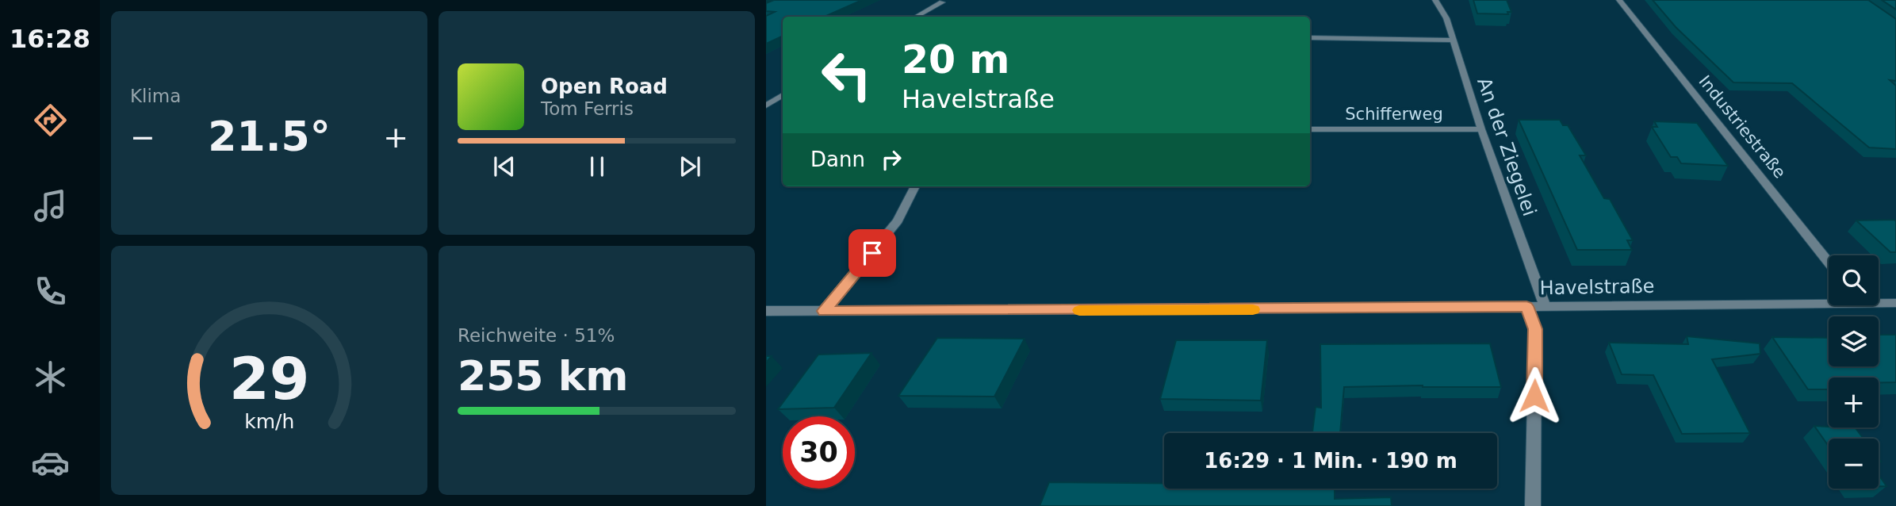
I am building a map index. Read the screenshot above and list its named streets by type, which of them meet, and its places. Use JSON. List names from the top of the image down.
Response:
{
  "streets": {
    "street": [
      "Schifferweg",
      "Industriestraße",
      "An der Ziegelei",
      "Havelstraße"
    ]
  },
  "crossings": [
    ["Schifferweg", "An der Ziegelei"],
    ["An der Ziegelei", "Havelstraße"]
  ],
  "page": {
    "tabs": "16:28",
    "tile": [
      "Klima",
      ["Reichweite · 51%", "255 km"]
    ],
    "turn": ["20 m", "Havelstraße"],
    "song": ["Open Road", "Tom Ferris"],
    "heat": ["−", "21.5°", "+"],
    "then": "Dann",
    "map_buttons": ["+", "−"],
    "limit": "30",
    "trip": "16:29 · 1 Min. · 190 m",
    "gauge": ["29", "km/h"]
  }
}
